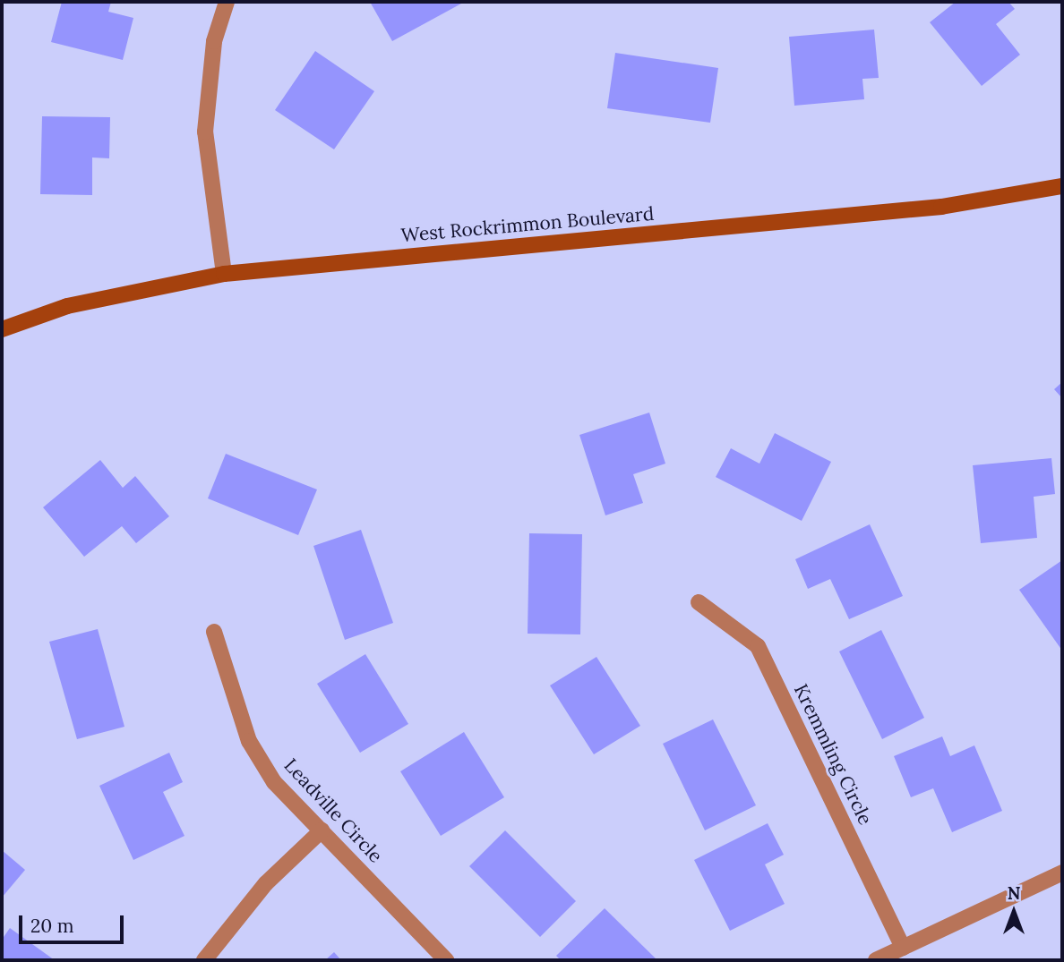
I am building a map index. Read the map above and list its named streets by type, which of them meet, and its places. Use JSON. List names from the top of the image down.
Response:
{
  "streets": {
    "main road": ["West Rockrimmon Boulevard"],
    "street": ["Kremmling Circle", "Leadville Circle"]
  },
  "scale_bar": "20 m",
  "north": "top"
}
